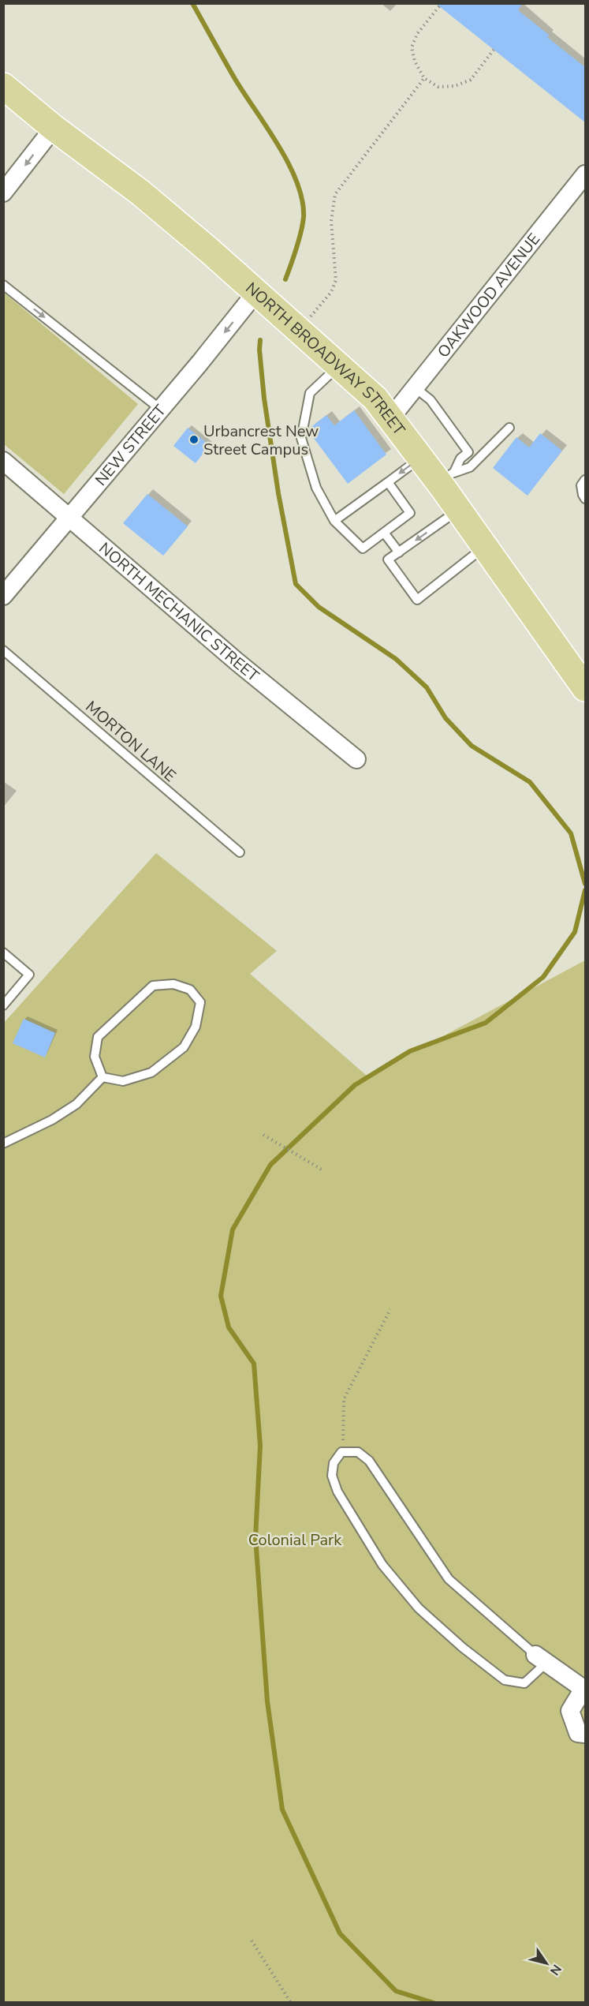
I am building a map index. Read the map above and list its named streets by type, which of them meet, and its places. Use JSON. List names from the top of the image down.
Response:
{
  "streets": {
    "main road": ["NORTH BROADWAY STREET"],
    "street": ["OAKWOOD AVENUE", "NEW STREET", "NORTH MECHANIC STREET"],
    "lane": ["MORTON LANE"]
  },
  "crossings": [
    ["OAKWOOD AVENUE", "NORTH BROADWAY STREET"],
    ["NORTH BROADWAY STREET", "NEW STREET"],
    ["NEW STREET", "NORTH MECHANIC STREET"]
  ],
  "one_way": ["NEW STREET"],
  "parks": ["Colonial Park"],
  "places": ["Urbancrest New Street Campus"],
  "north": "bottom right"
}
